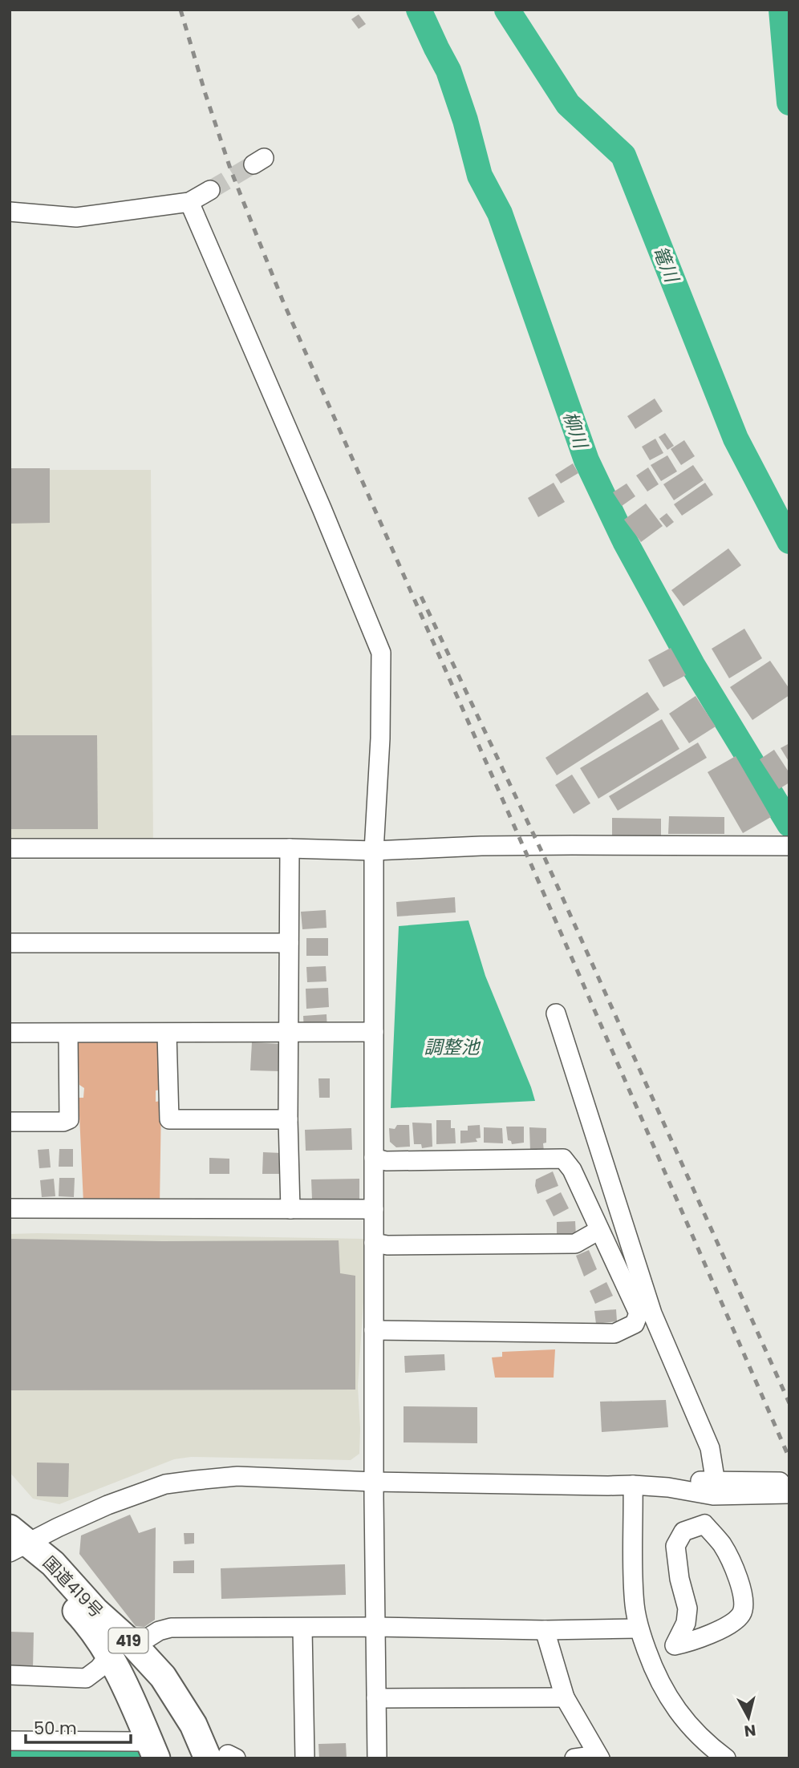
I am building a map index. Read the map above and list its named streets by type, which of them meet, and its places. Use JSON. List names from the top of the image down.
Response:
{
  "streets": {
    "highway": ["国道419号", "419"]
  },
  "water": ["篭川", "柳川", "調整池"],
  "scale_bar": "50 m",
  "north": "bottom"
}
